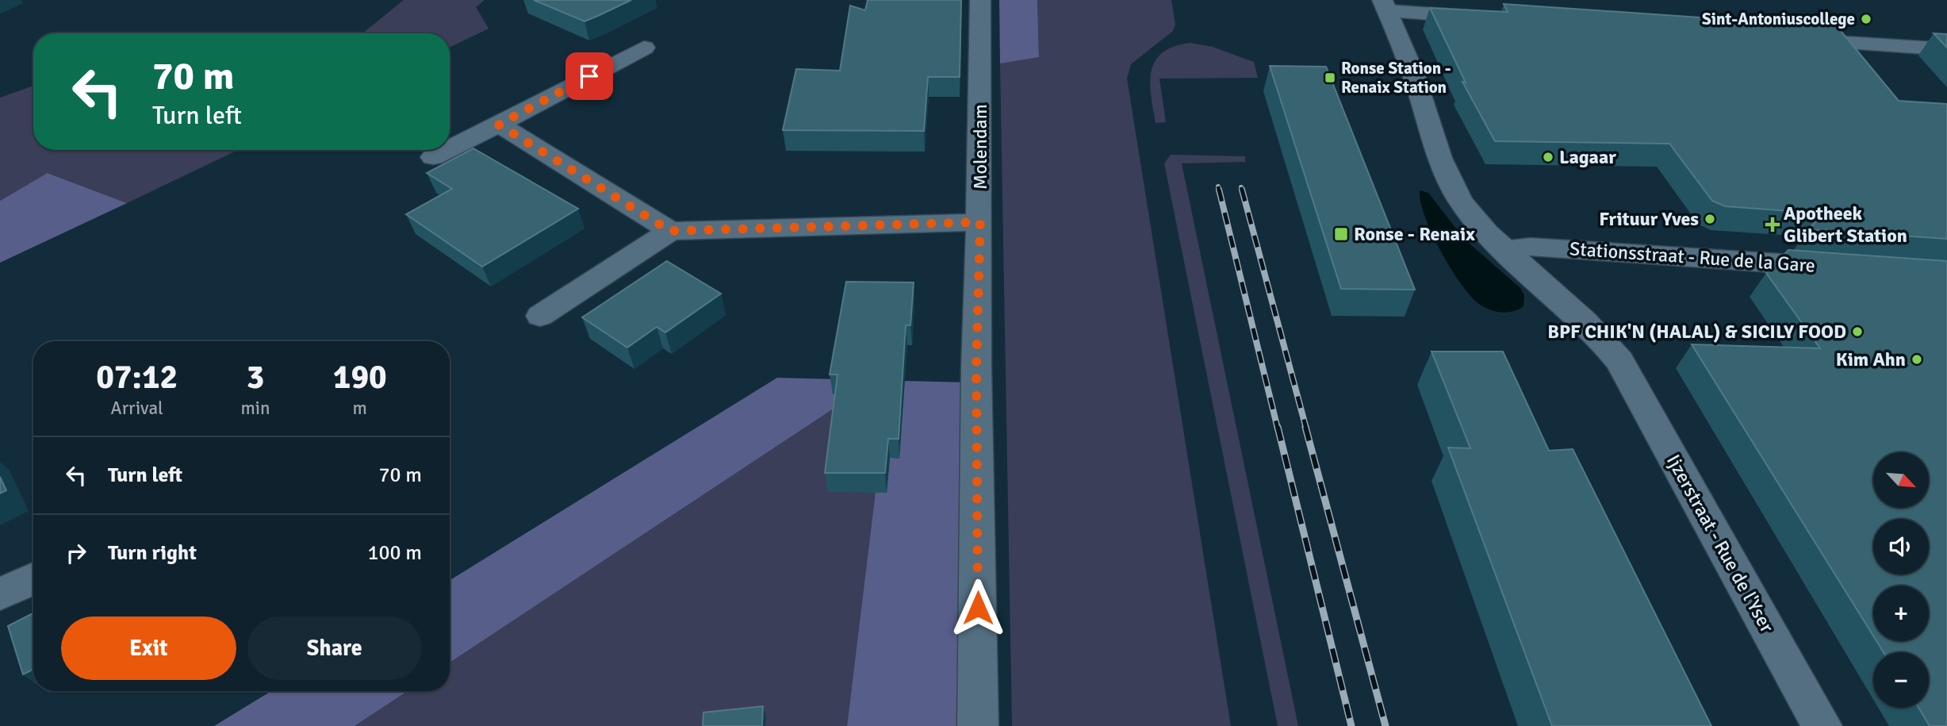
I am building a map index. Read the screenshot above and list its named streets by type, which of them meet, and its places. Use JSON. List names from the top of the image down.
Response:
{
  "streets": {
    "street": ["Molendam", "Stationsstraat - Rue de la Gare", "Ijzerstraat - Rue de l'Yser"]
  },
  "crossings": [
    ["Stationsstraat - Rue de la Gare", "Ijzerstraat - Rue de l'Yser"]
  ],
  "places": {
    "other": [
      "Sint-Antoniuscollege",
      "Lagaar",
      "Frituur Yves",
      "BPF CHIK'N (HALAL) & SICILY FOOD",
      "Kim Ahn"
    ],
    "transit": ["Ronse Station - Renaix Station", "Ronse - Renaix"],
    "health": ["Apotheek Glibert Station"]
  },
  "north": "bottom right",
  "page": {
    "turn": ["70 m", "Turn left"],
    "eta": [
      "07:12",
      "Arrival",
      "3",
      "min",
      "190",
      "m"
    ],
    "list": [
      {
        "name": "Turn left",
        "value": "70 m"
      },
      {
        "name": "Turn right",
        "value": "100 m"
      }
    ],
    "map_buttons": ["+", "−"],
    "buttons": ["Exit", "Share"]
  }
}
